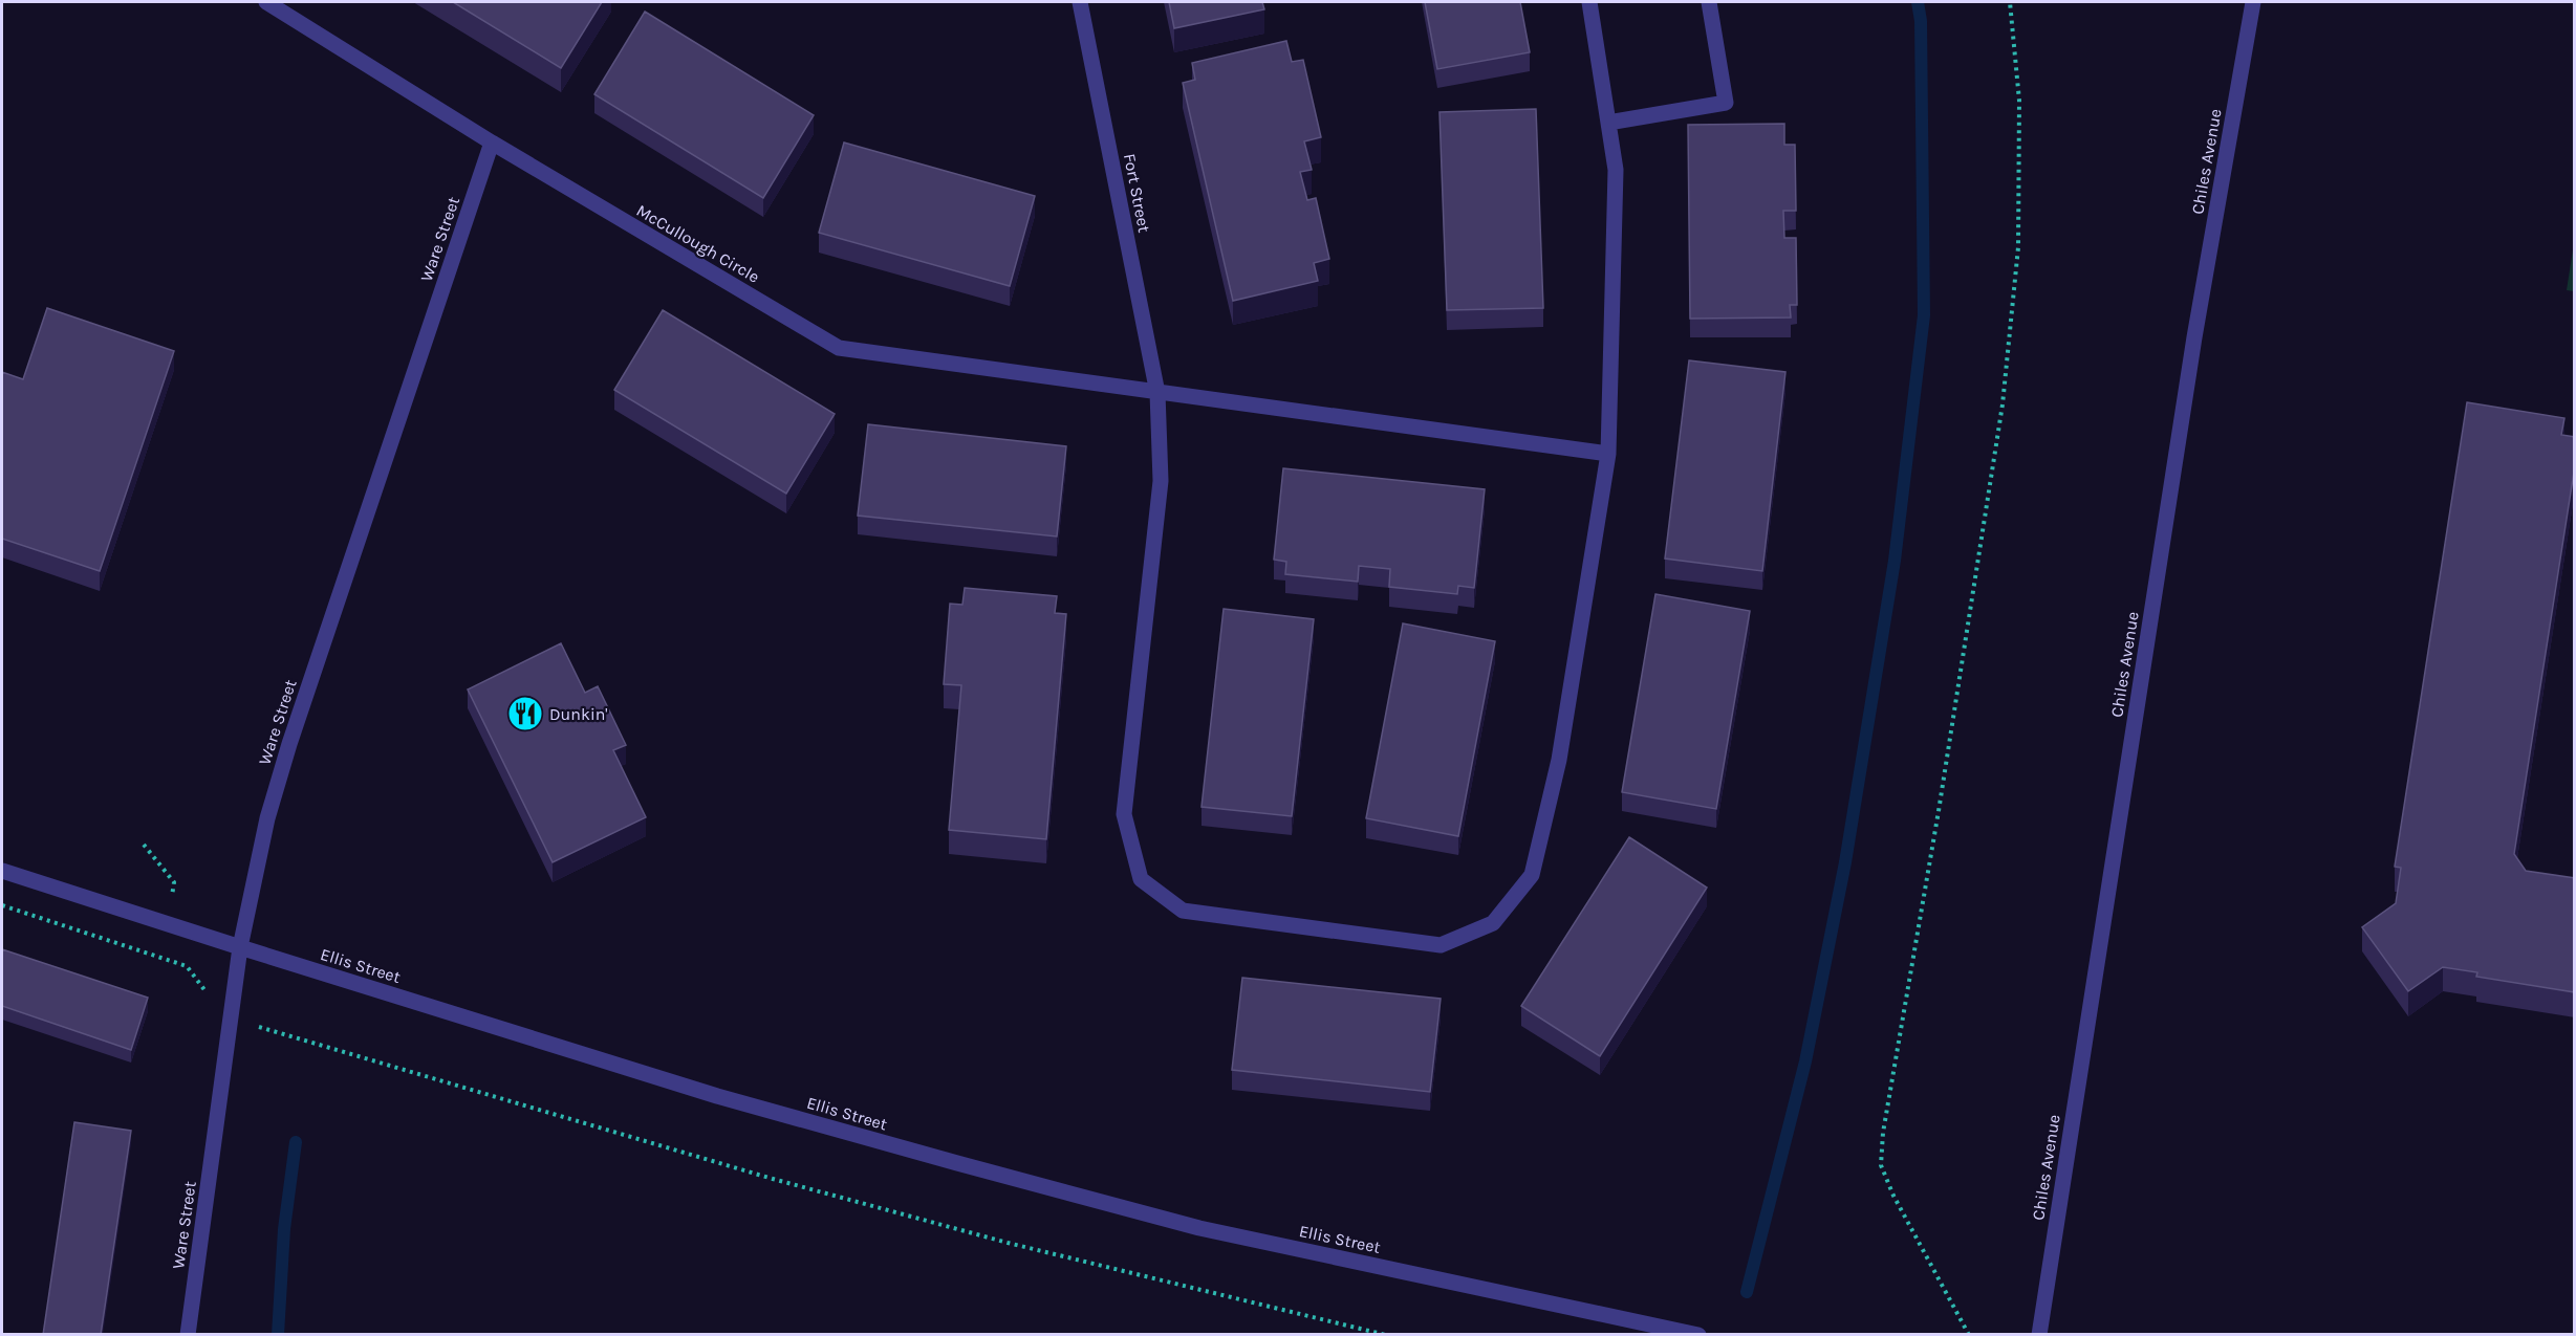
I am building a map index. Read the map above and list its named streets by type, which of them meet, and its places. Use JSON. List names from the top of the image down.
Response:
{
  "streets": {
    "street": [
      "Chiles Avenue",
      "Fort Street",
      "Ware Street",
      "McCullough Circle",
      "Ellis Street"
    ]
  },
  "crossings": [
    ["Fort Street", "McCullough Circle"],
    ["Ware Street", "McCullough Circle"],
    ["Ware Street", "Ellis Street"]
  ],
  "places": {
    "restaurant": ["Dunkin'"]
  }
}
